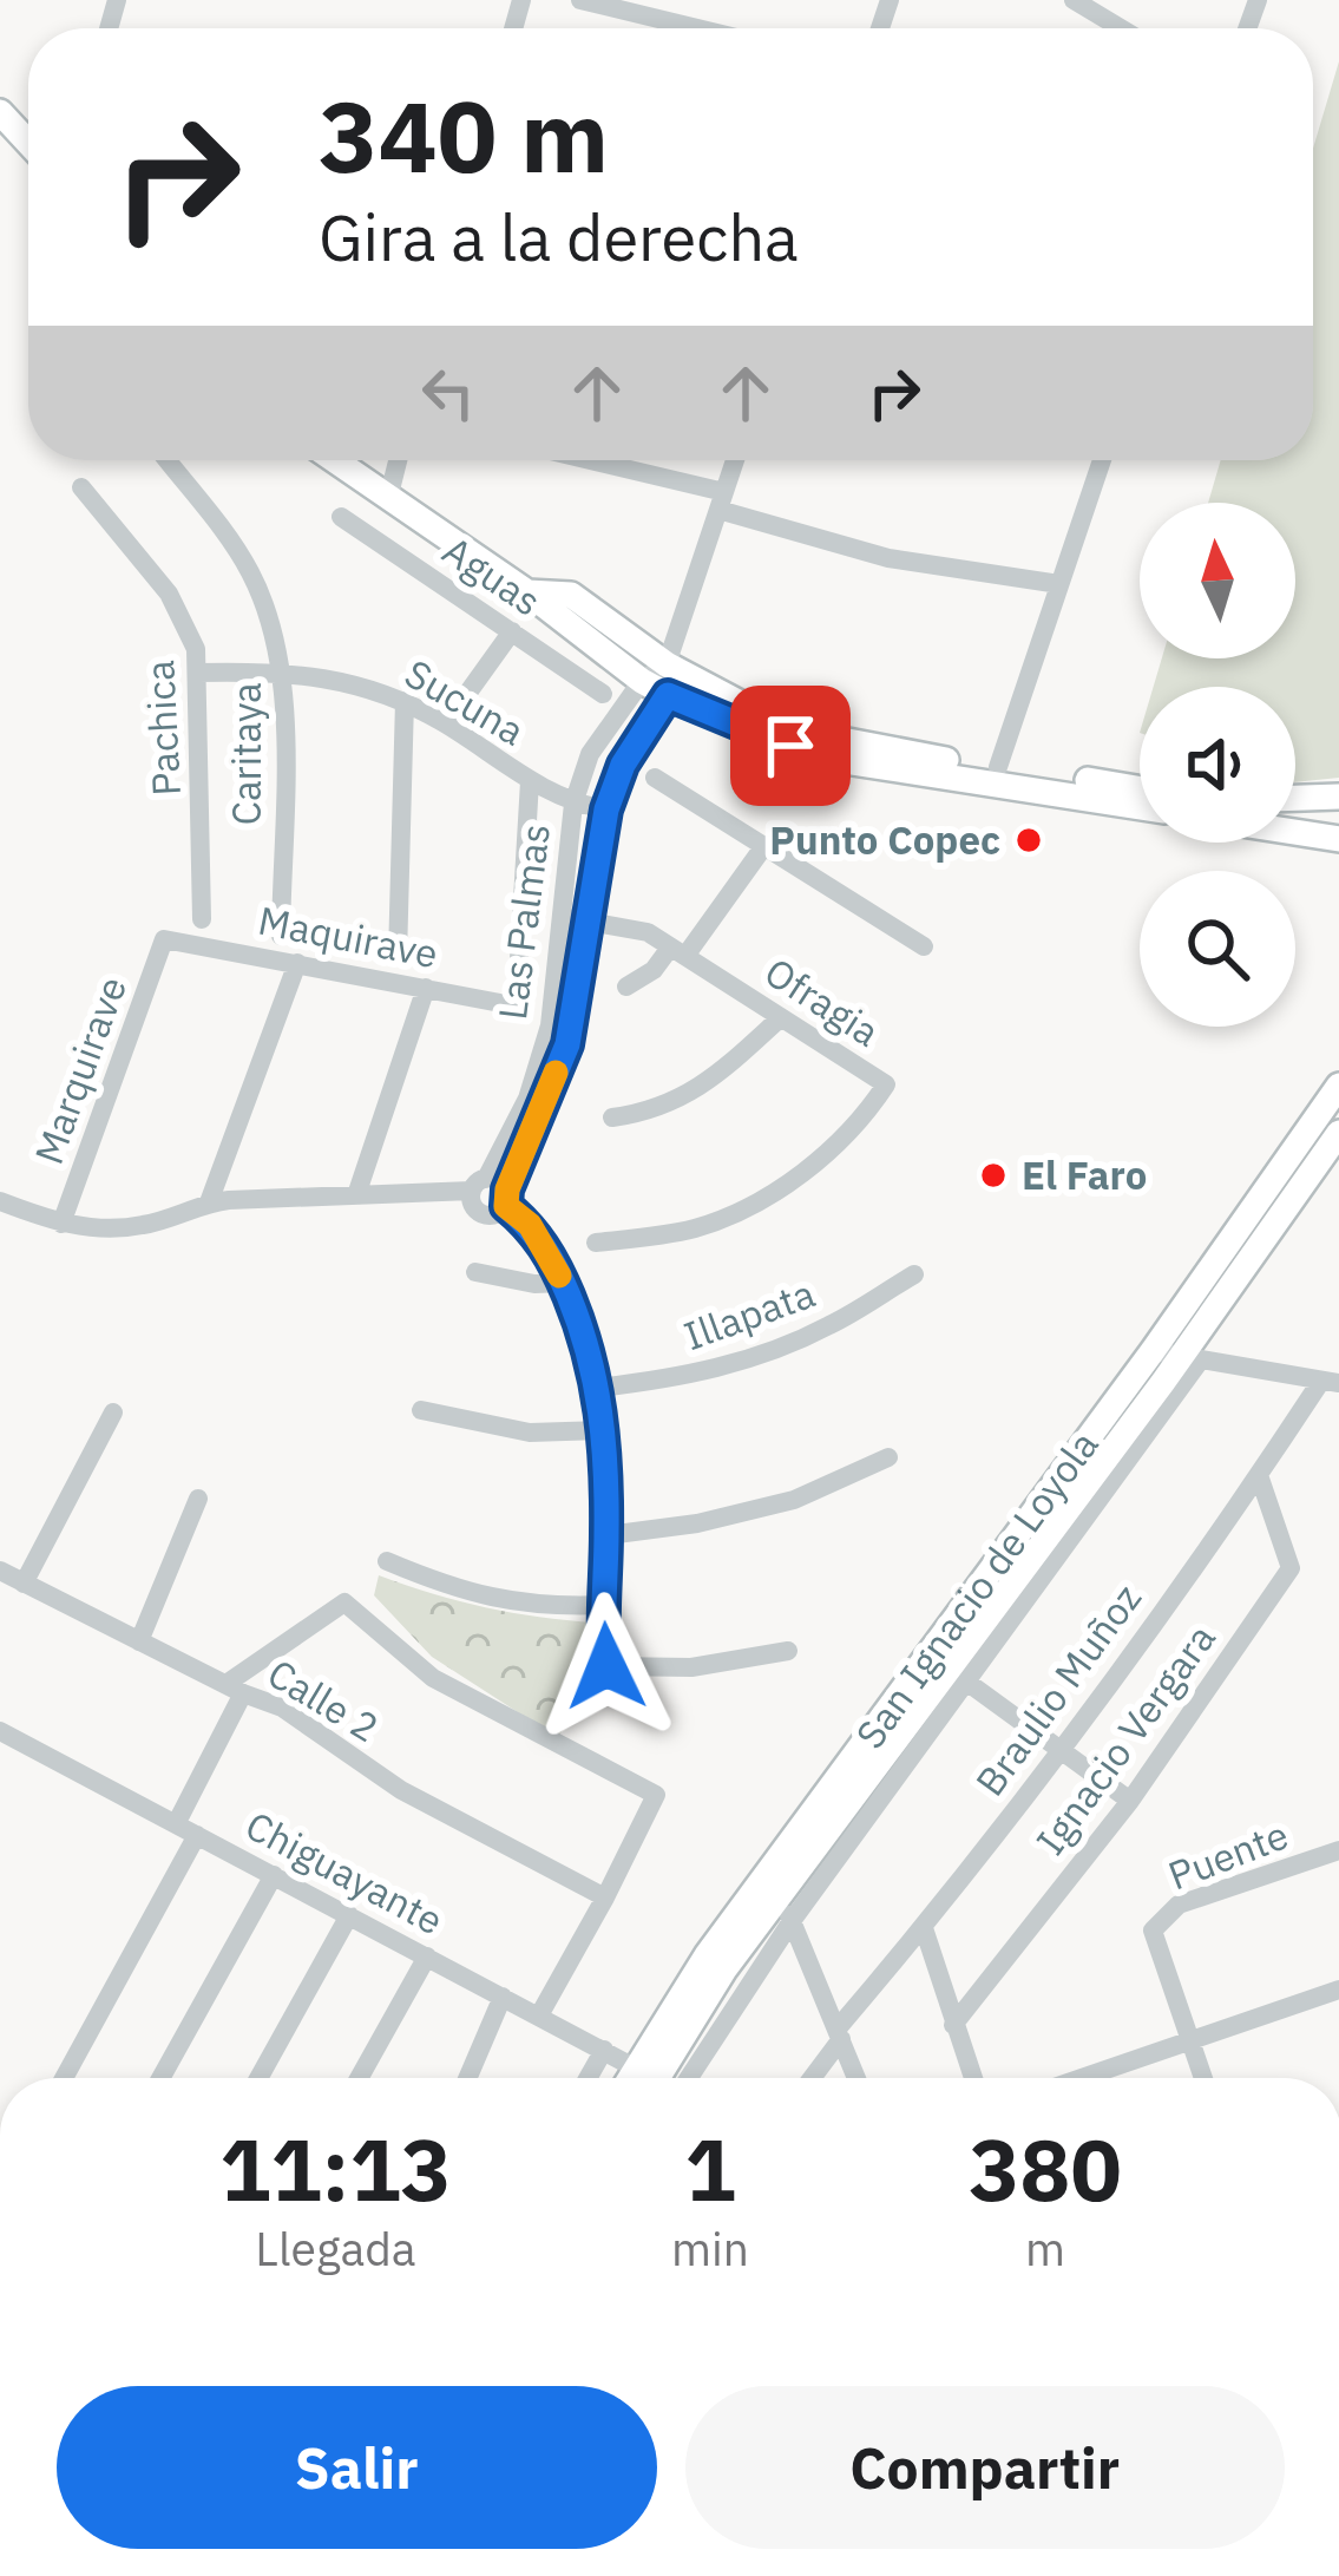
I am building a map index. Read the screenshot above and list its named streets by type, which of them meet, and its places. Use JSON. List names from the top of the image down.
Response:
{
  "streets": {
    "main road": ["San Ignacio de Loyola"],
    "street": [
      "Aguas",
      "Sucuna",
      "Pachica",
      "Caritaya",
      "Las Palmas",
      "Maquirave",
      "Ofragia",
      "Marquirave",
      "Illapata",
      "Braulio Muñoz",
      "Calle 2",
      "Ignacio Vergara",
      "Puente",
      "Chiguayante"
    ]
  },
  "crossings": [
    ["Sucuna", "Pachica"],
    ["Sucuna", "Caritaya"],
    ["Sucuna", "Las Palmas"],
    ["Las Palmas", "Ofragia"],
    ["Maquirave", "Marquirave"],
    ["Braulio Muñoz", "Ignacio Vergara"]
  ],
  "places": ["Punto Copec", "El Faro"],
  "north": "top",
  "page": {
    "turn": ["340 m", "Gira a la derecha"],
    "eta": [
      "11:13",
      "Llegada",
      "1",
      "min",
      "380",
      "m"
    ],
    "buttons": ["Salir", "Compartir"]
  }
}
